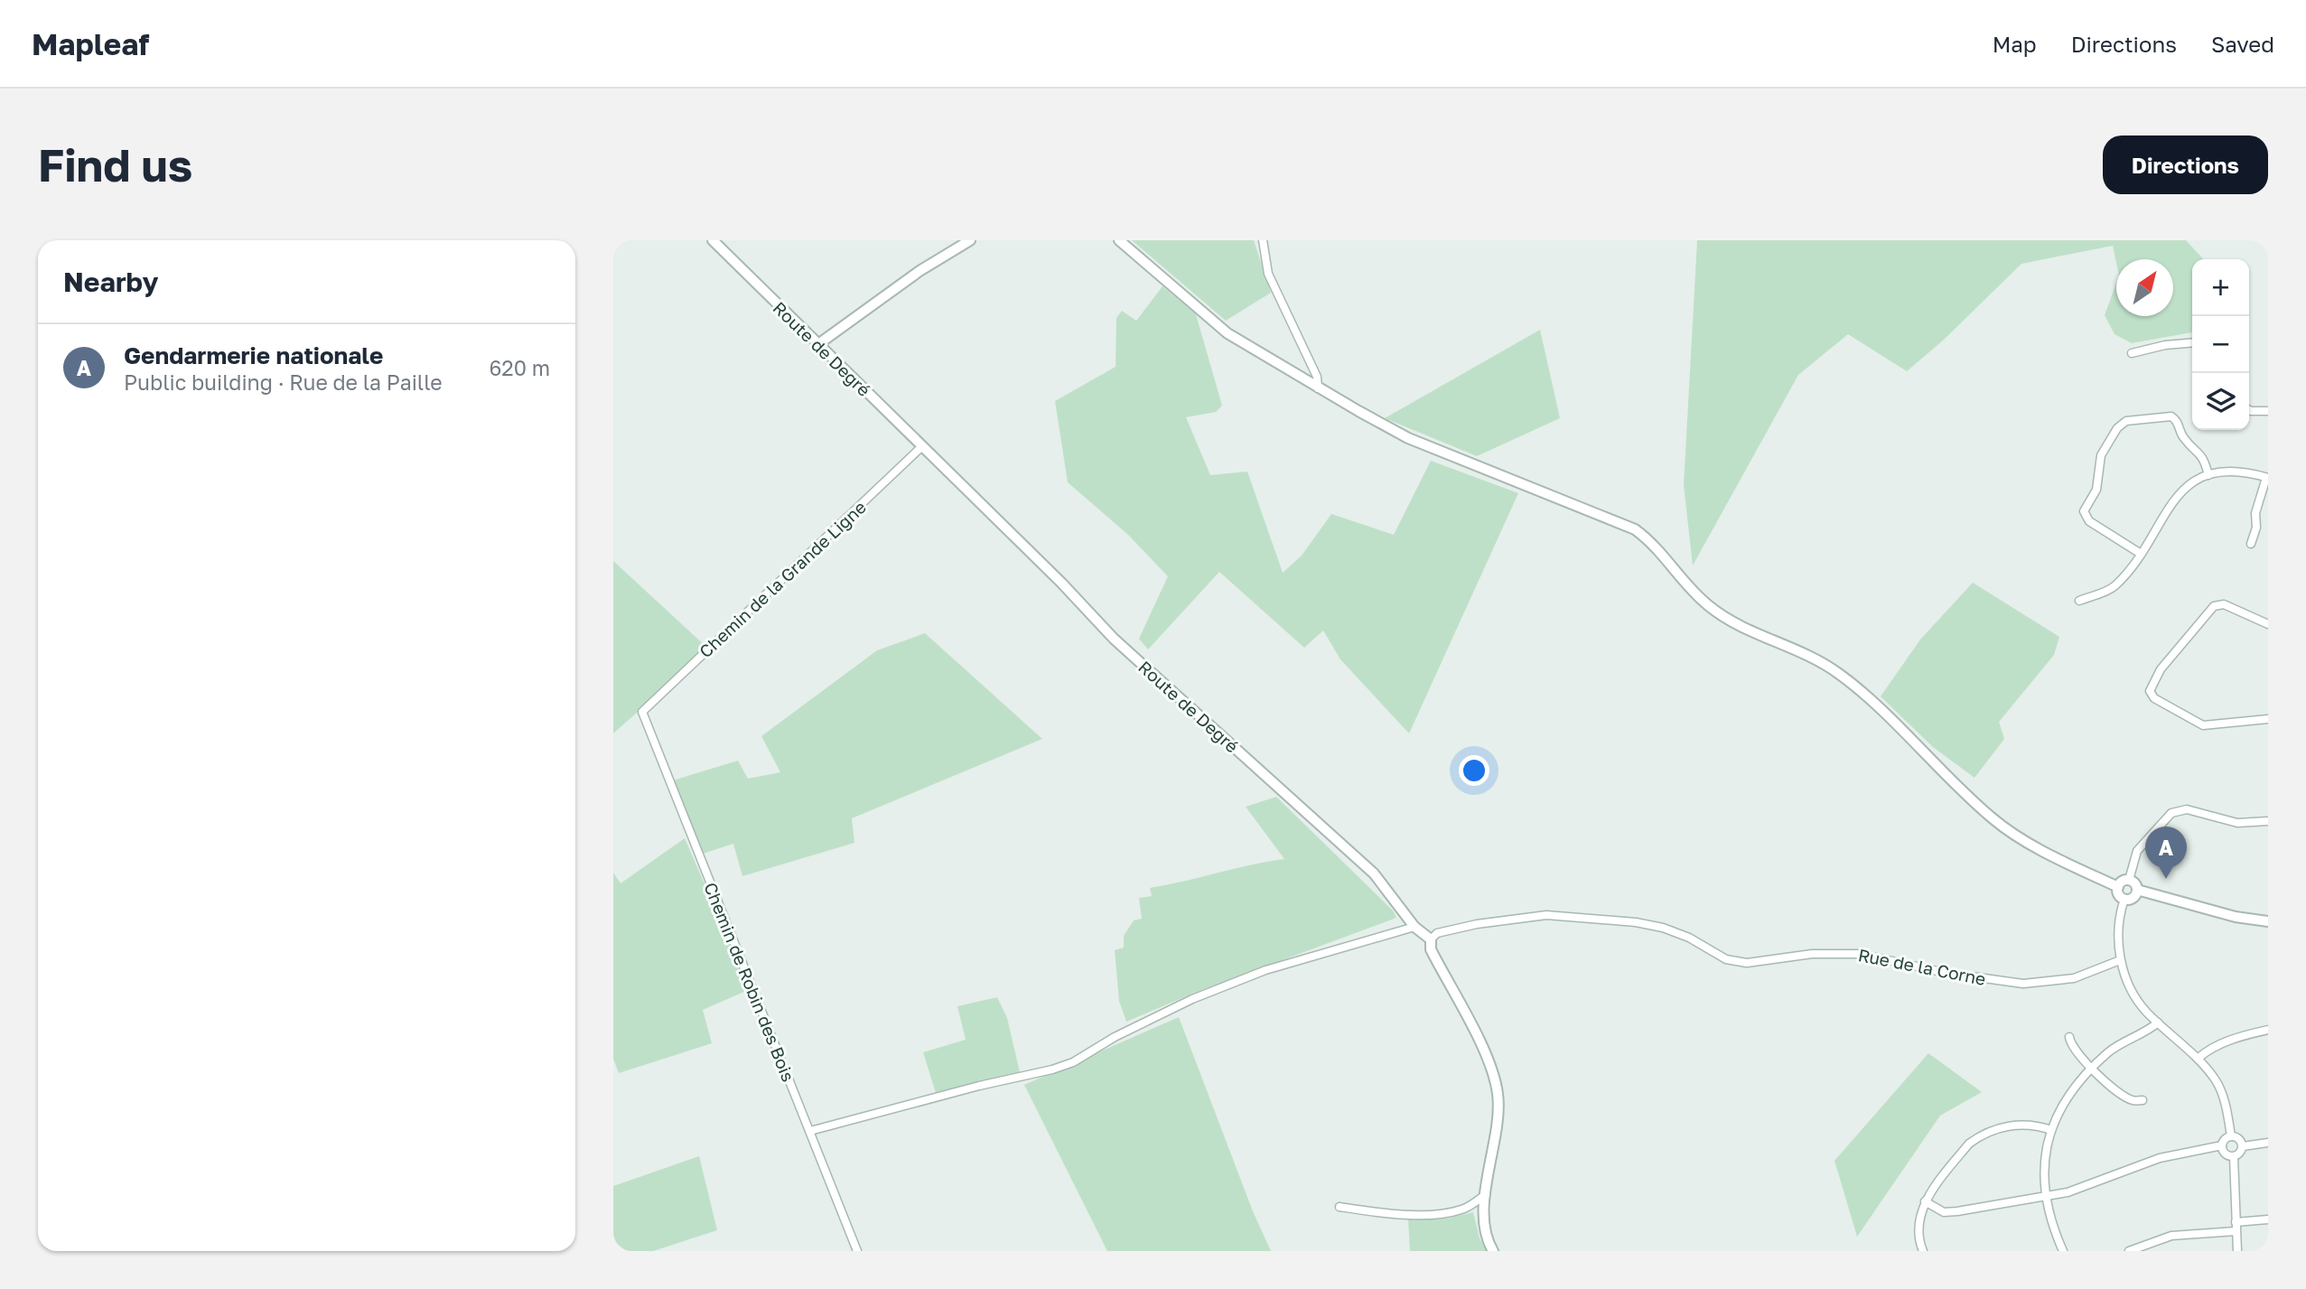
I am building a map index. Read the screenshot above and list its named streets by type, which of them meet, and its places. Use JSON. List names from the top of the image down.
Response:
{
  "streets": {
    "street": [
      "Route de Degré",
      "Chemin de la Grande Ligne",
      "Rue de la Corne",
      "Chemin de Robin des Bois"
    ]
  },
  "crossings": [
    ["Route de Degré", "Chemin de la Grande Ligne"],
    ["Route de Degré", "Rue de la Corne"],
    ["Chemin de la Grande Ligne", "Chemin de Robin des Bois"]
  ],
  "north": "top right",
  "page": {
    "header": "Mapleaf",
    "nav": ["Map", "Directions", "Saved"],
    "buttons": "Directions",
    "title": "Find us",
    "heading": "Nearby",
    "map_buttons": ["+", "−"],
    "list": [
      {
        "mark": "A",
        "name": "Gendarmerie nationale",
        "note": "Public building · Rue de la Paille",
        "value": "620 m"
      }
    ],
    "pins": "A"
  }
}
